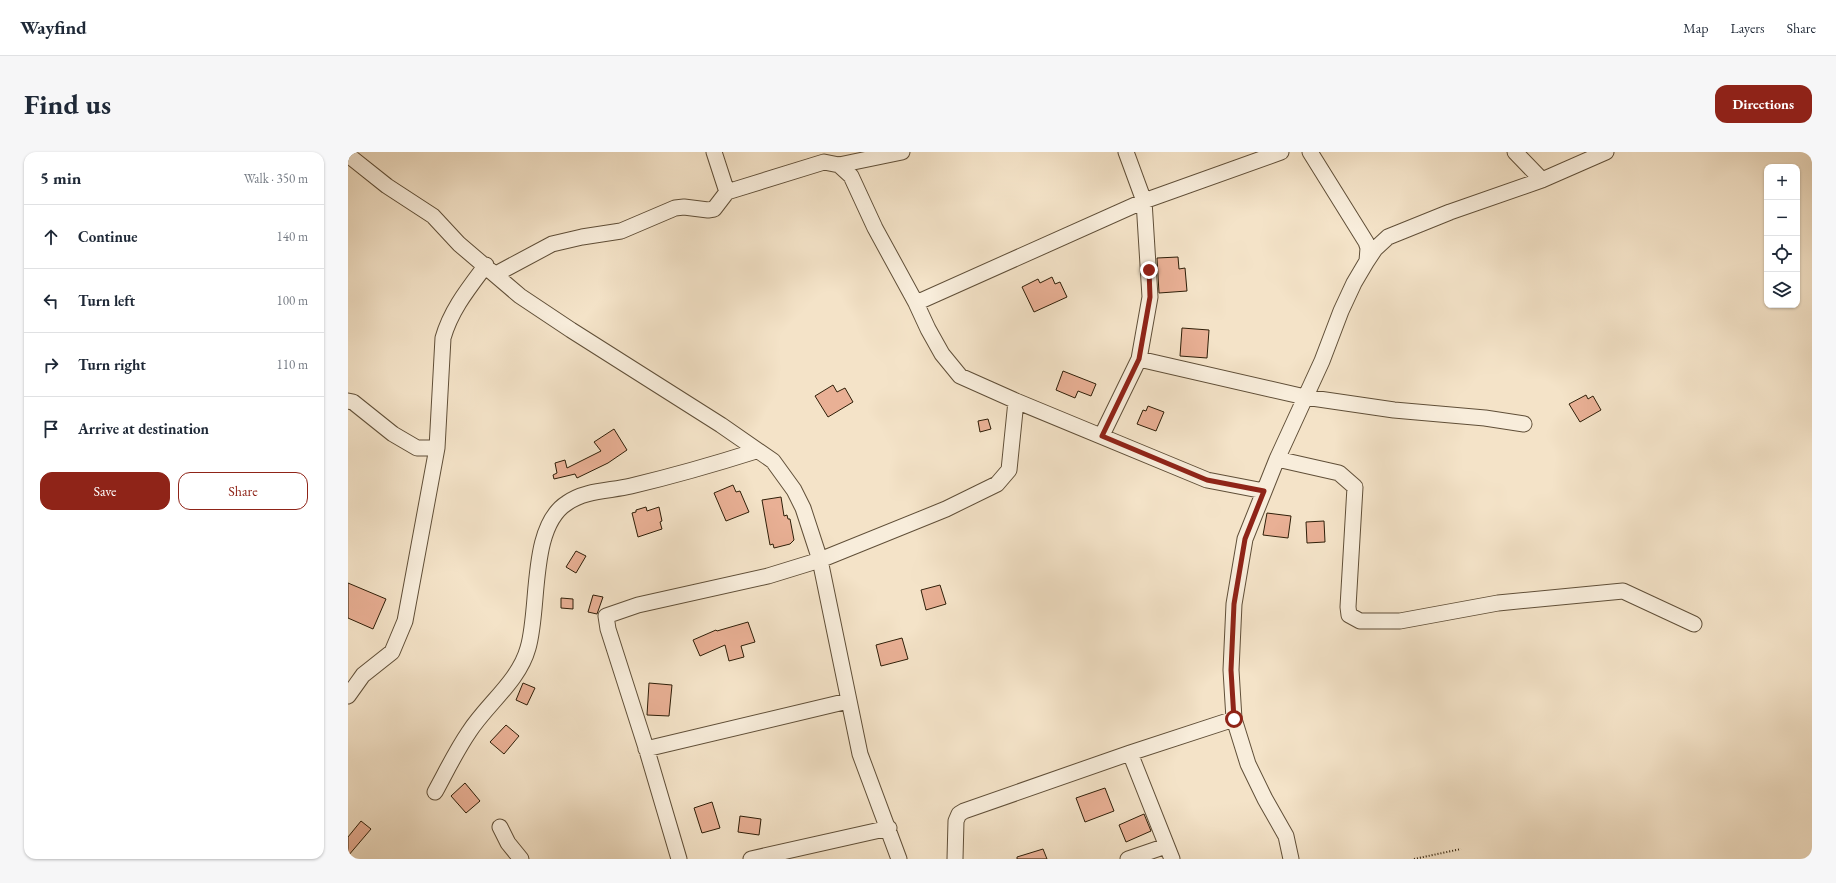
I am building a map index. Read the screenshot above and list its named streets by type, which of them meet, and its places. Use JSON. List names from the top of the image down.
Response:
{
  "page": {
    "header": "Wayfind",
    "nav": ["Map", "Layers", "Share"],
    "buttons": [
      "Directions",
      ["Save", "Share"]
    ],
    "title": "Find us",
    "heading": ["5 min", "Walk · 350 m"],
    "map_buttons": ["+", "−"],
    "list": [
      ["Continue", "140 m"],
      ["Turn left", "100 m"],
      ["Turn right", "110 m"],
      "Arrive at destination"
    ]
  }
}
